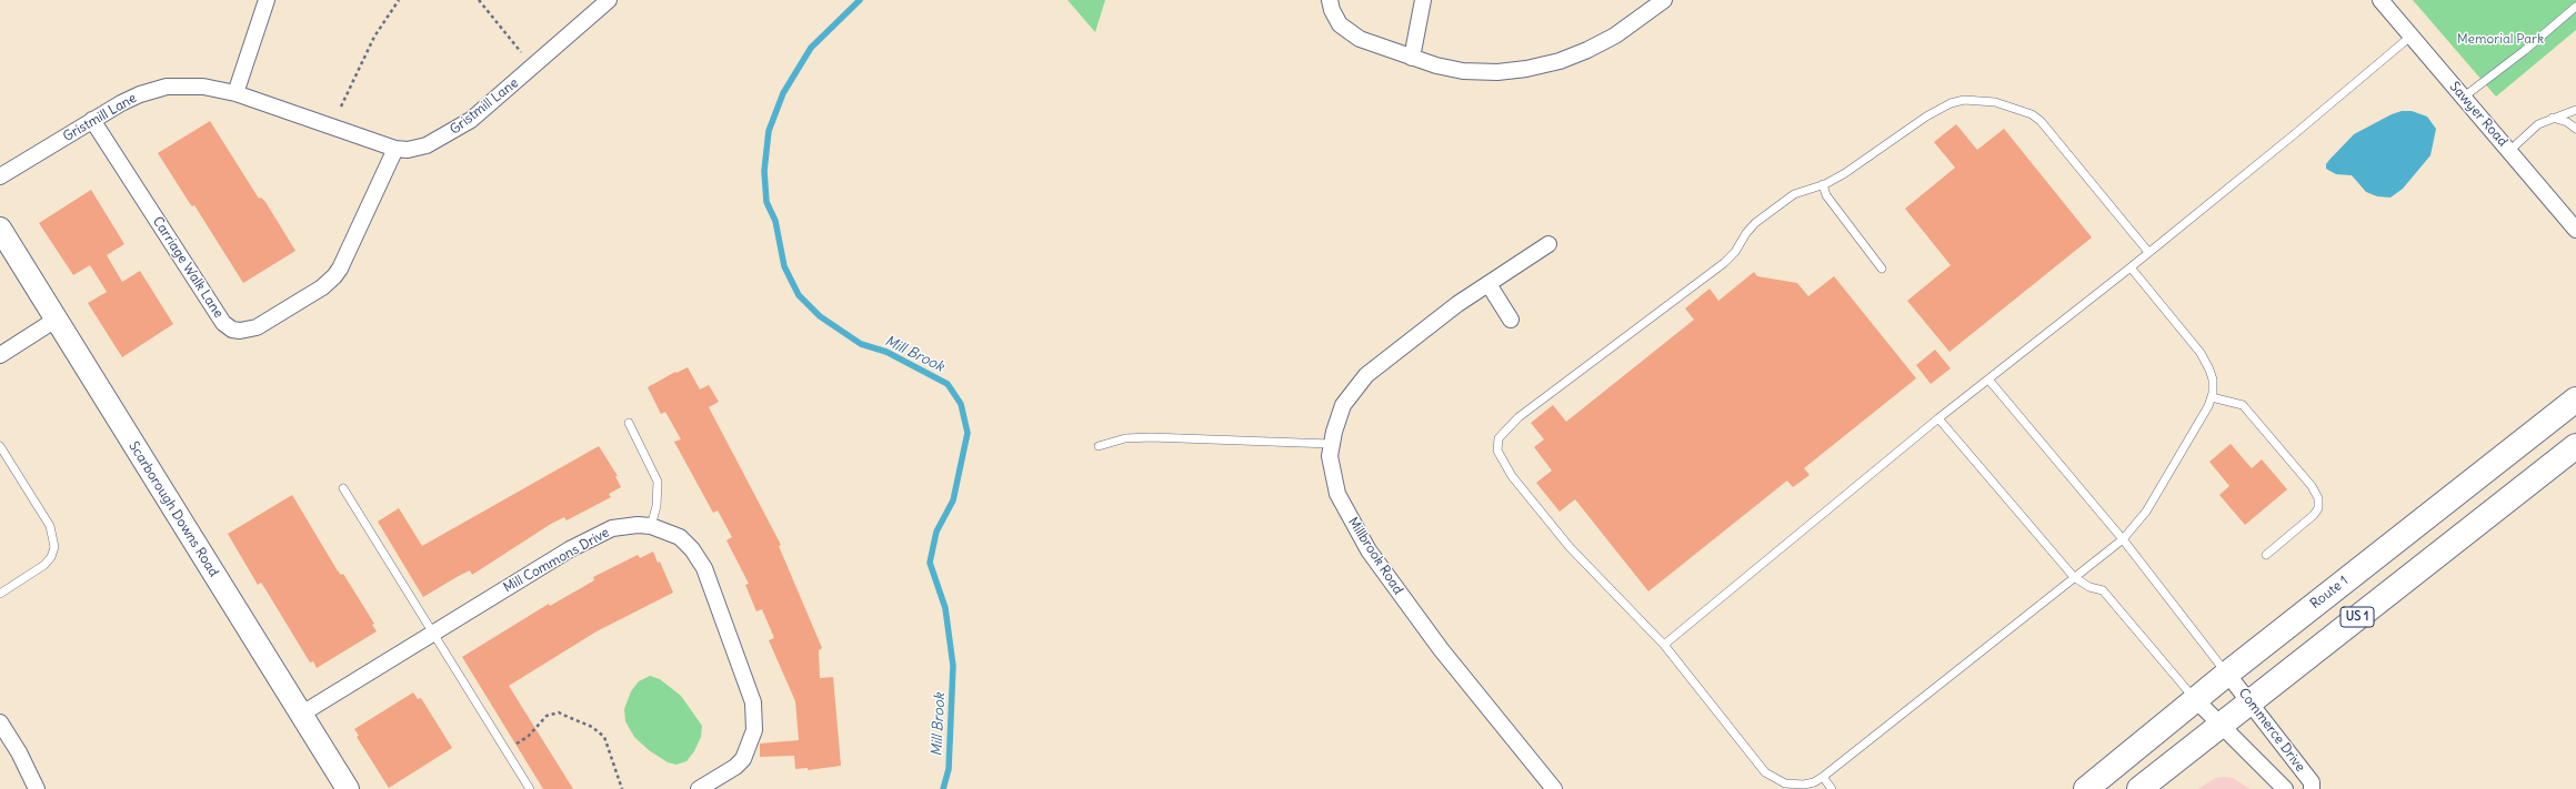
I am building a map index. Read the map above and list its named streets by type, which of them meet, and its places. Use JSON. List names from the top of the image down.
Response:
{
  "streets": {
    "main road": ["Route 1", "US 1"],
    "street": [
      "Gristmill Lane",
      "Sawyer Road",
      "Carriage Walk Lane",
      "Scarborough Downs Road",
      "Millbrook Road",
      "Mill Commons Drive",
      "Commerce Drive"
    ]
  },
  "crossings": [
    ["Gristmill Lane", "Carriage Walk Lane"],
    ["Scarborough Downs Road", "Mill Commons Drive"],
    ["Route 1", "Commerce Drive"],
    ["US 1", "Commerce Drive"]
  ],
  "water": ["Mill Brook"],
  "parks": ["Memorial Park"]
}
